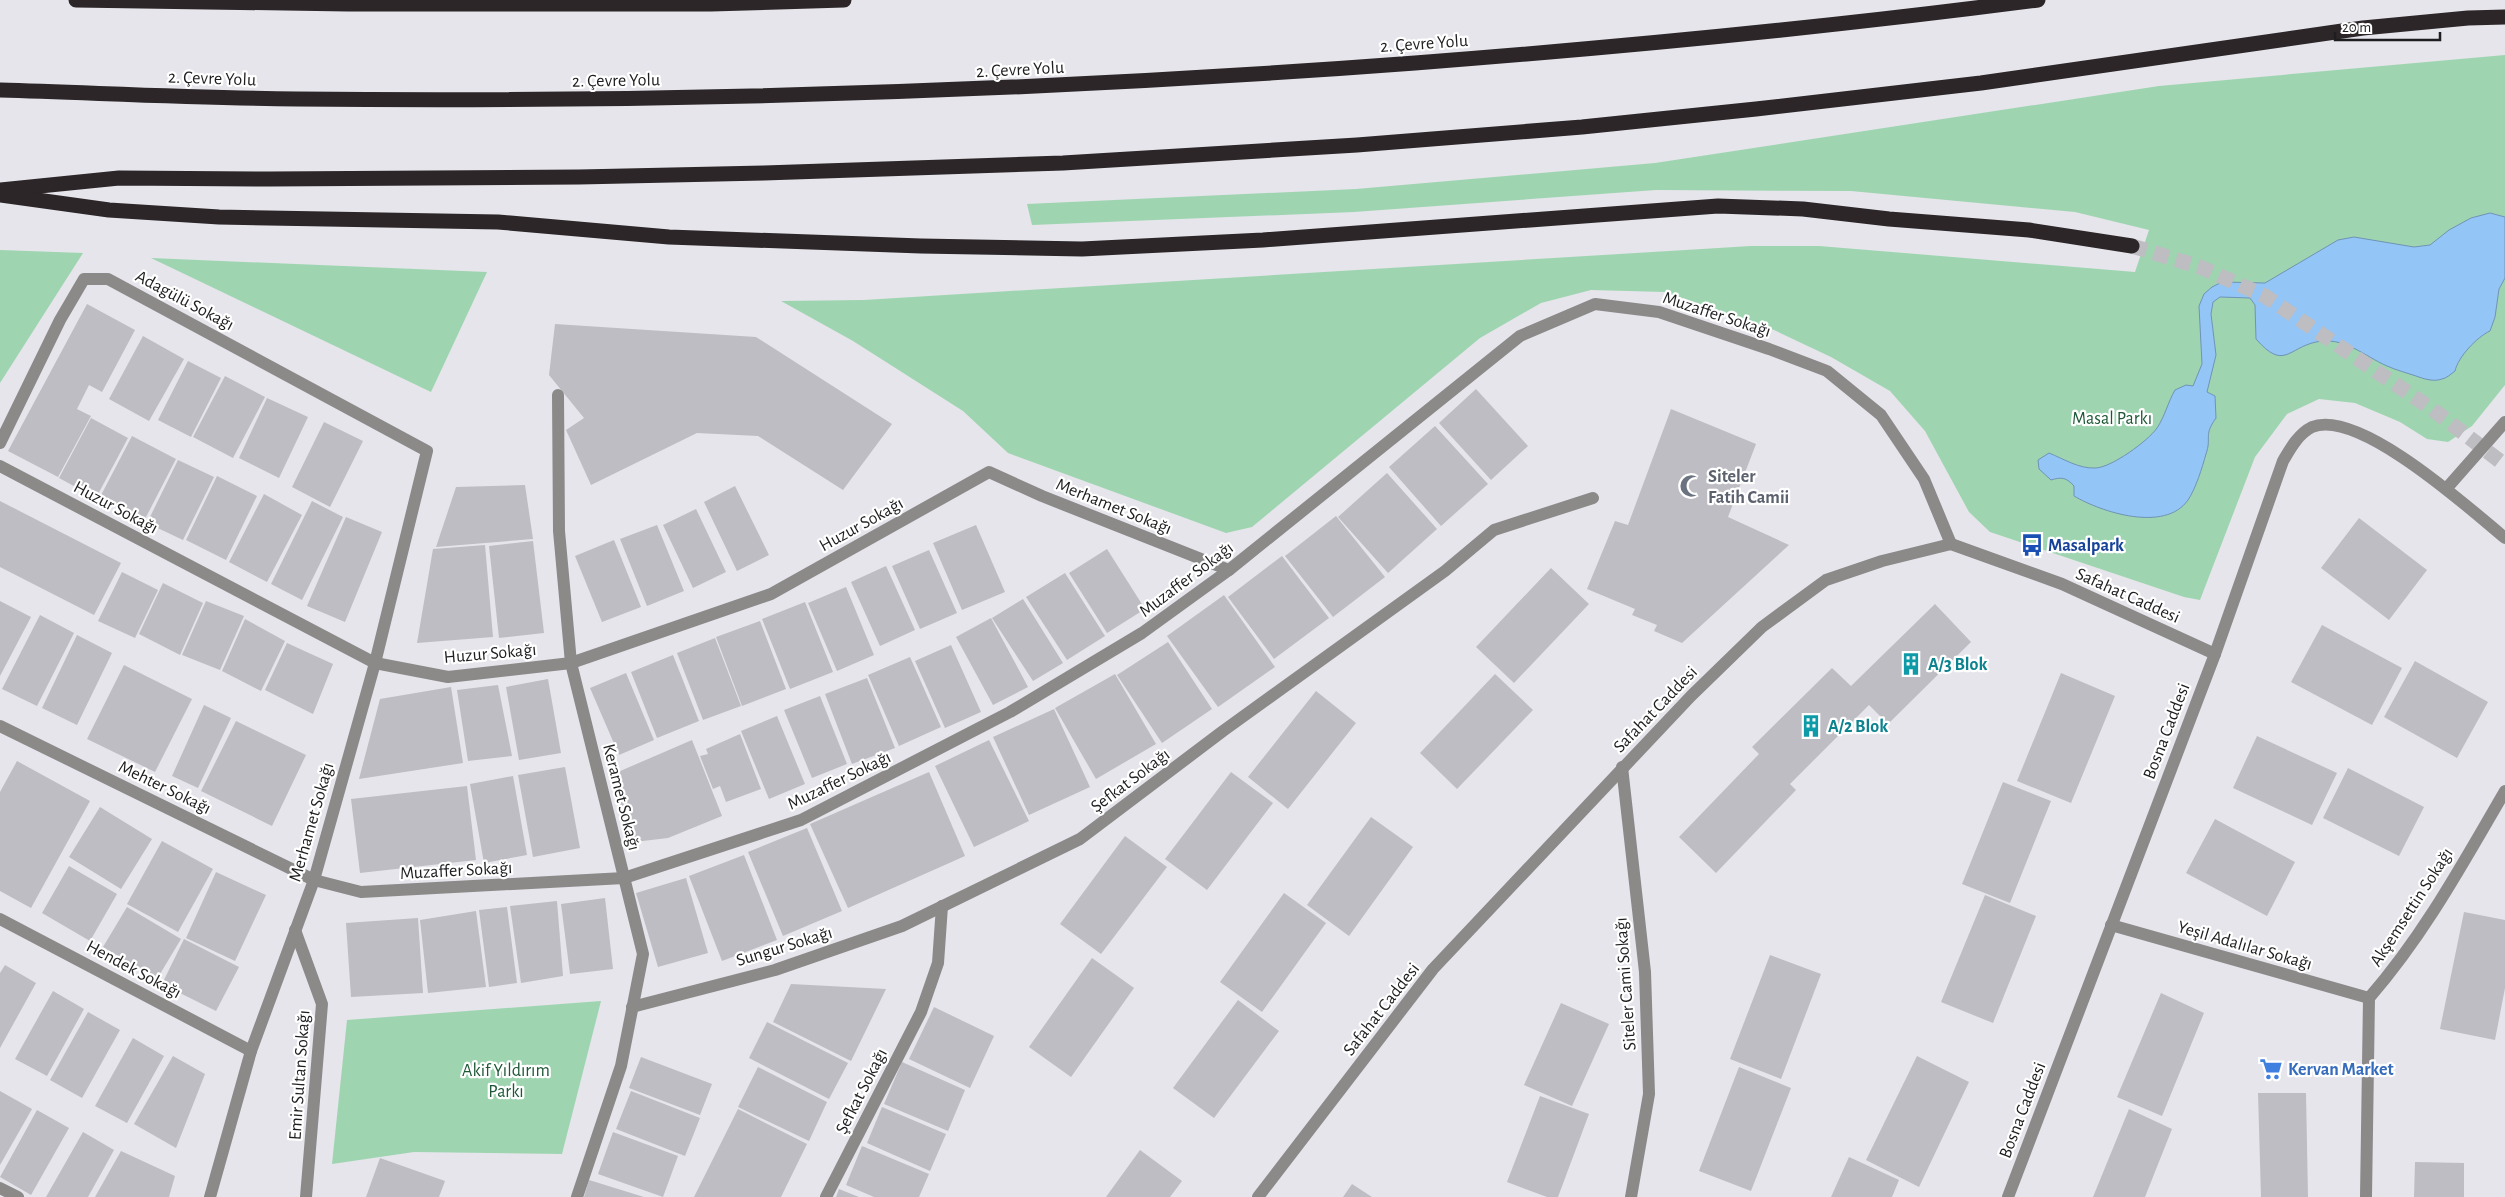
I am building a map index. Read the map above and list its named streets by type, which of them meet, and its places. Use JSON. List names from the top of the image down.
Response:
{
  "streets": {
    "highway": ["2. Çevre Yolu"],
    "street": [
      "Adagülü Sokağı",
      "Muzaffer Sokağı",
      "Merhamet Sokağı",
      "Huzur Sokağı",
      "Safahat Caddesi",
      "Bosna Caddesi",
      "Şefkat Sokağı",
      "Mehter Sokağı",
      "Keramet Sokağı",
      "Akşemsettin Sokağı",
      "Yeşil Adalılar Sokağı",
      "Sungur Sokağı",
      "Hendek Sokağı",
      "Siteler Cami Sokağı",
      "Emir Sultan Sokağı"
    ]
  },
  "crossings": [
    ["Adagülü Sokağı", "Merhamet Sokağı"],
    ["Muzaffer Sokağı", "Merhamet Sokağı"],
    ["Muzaffer Sokağı", "Safahat Caddesi"],
    ["Muzaffer Sokağı", "Mehter Sokağı"],
    ["Muzaffer Sokağı", "Keramet Sokağı"],
    ["Merhamet Sokağı", "Huzur Sokağı"],
    ["Merhamet Sokağı", "Mehter Sokağı"],
    ["Merhamet Sokağı", "Hendek Sokağı"],
    ["Merhamet Sokağı", "Emir Sultan Sokağı"],
    ["Huzur Sokağı", "Keramet Sokağı"],
    ["Safahat Caddesi", "Bosna Caddesi"],
    ["Safahat Caddesi", "Siteler Cami Sokağı"],
    ["Bosna Caddesi", "Yeşil Adalılar Sokağı"],
    ["Şefkat Sokağı", "Sungur Sokağı"],
    ["Keramet Sokağı", "Sungur Sokağı"],
    ["Akşemsettin Sokağı", "Yeşil Adalılar Sokağı"]
  ],
  "parks": ["Masal Parkı", "Akif Yıldırım Parkı"],
  "places": {
    "mosque": ["Siteler Fatih Camii"],
    "bus stop": ["Masalpark"],
    "building": ["A/3 Blok", "A/2 Blok"],
    "supermarket": ["Kervan Market"]
  },
  "scale_bar": "20 m"
}
